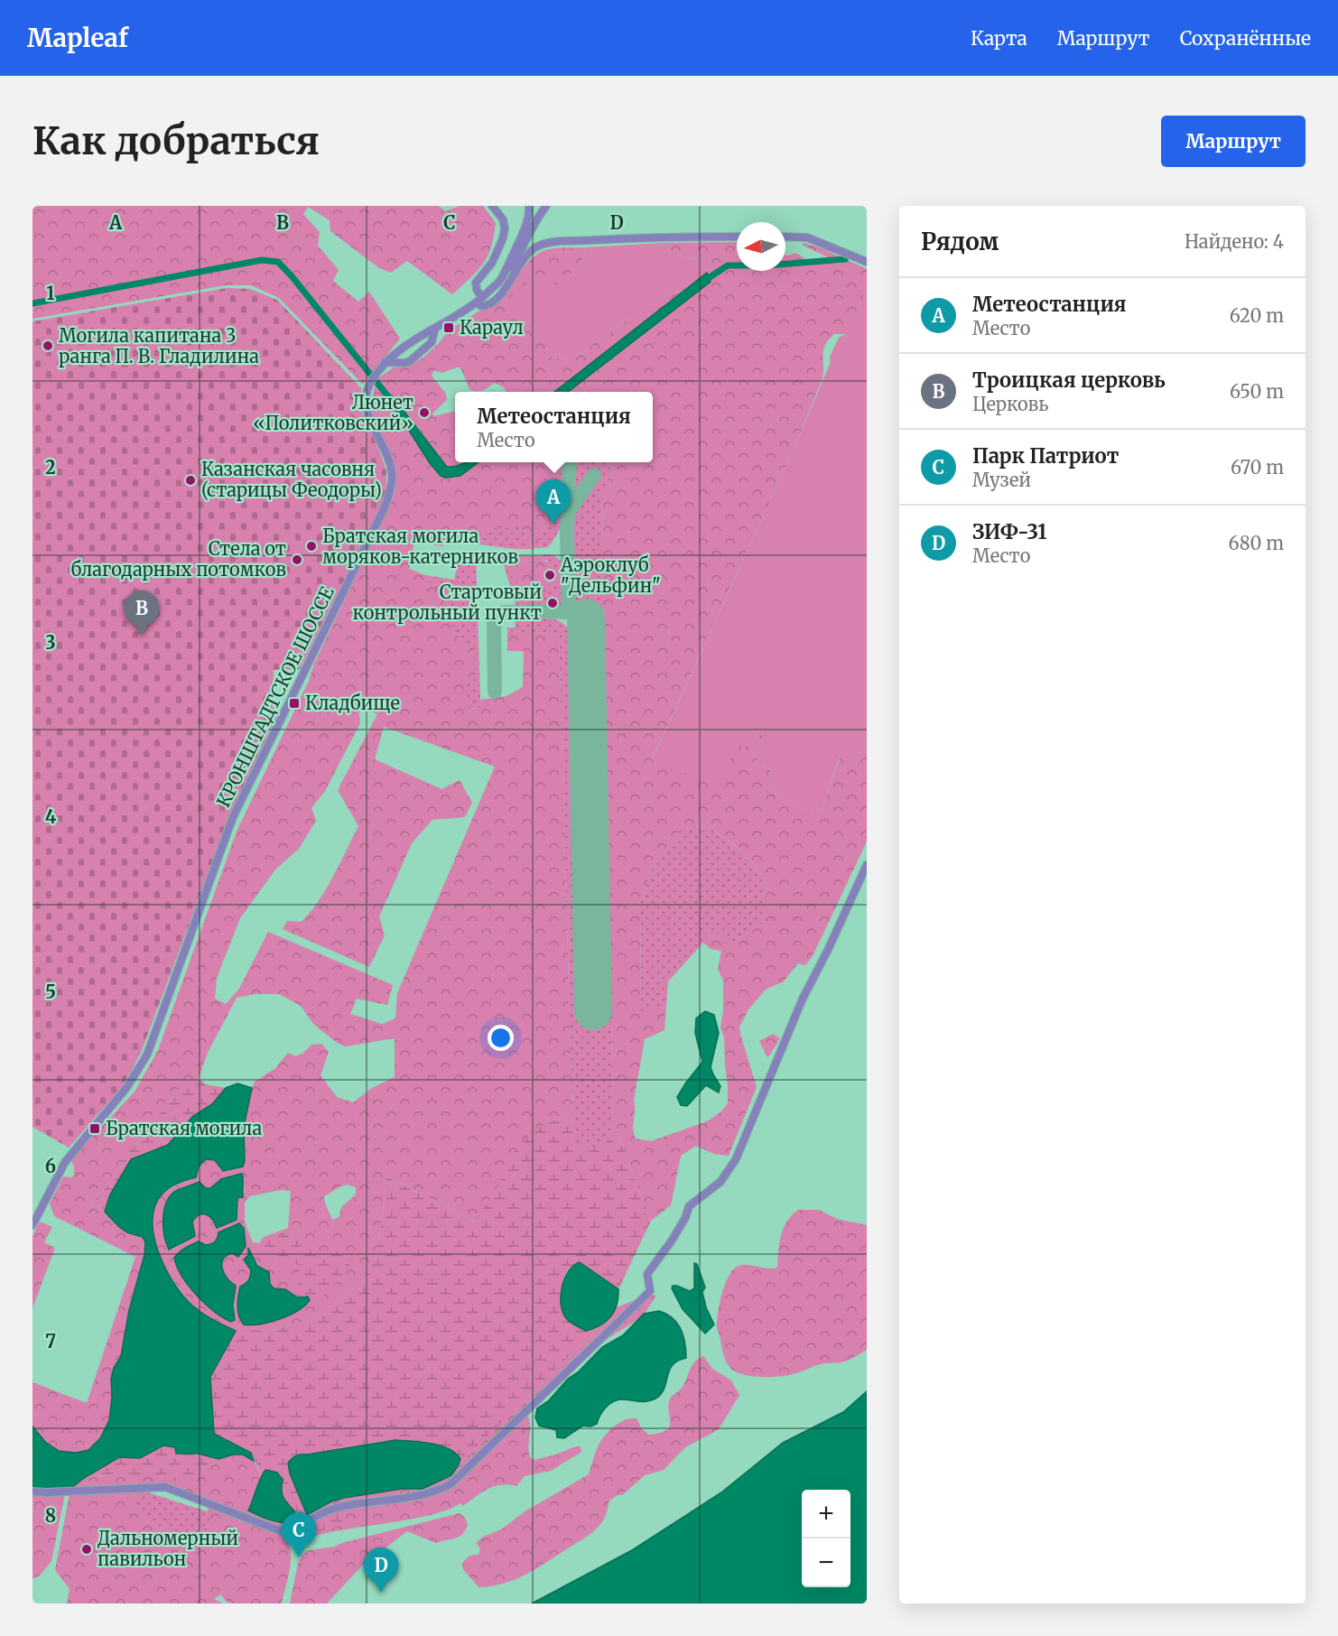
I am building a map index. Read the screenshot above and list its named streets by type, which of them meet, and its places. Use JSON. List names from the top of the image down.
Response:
{
  "streets": {
    "street": ["КРОНШТАДТСКОЕ ШОССЕ"]
  },
  "places": {
    "transit": ["Караул", "Кладбище", "Братская могила"],
    "other": [
      "Могила капитана 3 ранга П. В. Гладилина",
      "Люнет «Политковский»",
      "Казанская часовня (старицы Феодоры)",
      "Братская могила моряков-катерников",
      "Стела от благодарных потомков",
      "Аэроклуб \"Дельфин\"",
      "Стартовый контрольный пункт",
      "Дальномерный павильон"
    ]
  },
  "north": "left",
  "page": {
    "header": "Mapleaf",
    "nav": ["Карта", "Маршрут", "Сохранённые"],
    "buttons": "Маршрут",
    "title": "Как добраться",
    "heading": ["Рядом", "Найдено: 4"],
    "list": [
      {
        "mark": "A",
        "name": "Метеостанция",
        "note": "Место",
        "value": "620 m"
      },
      {
        "mark": "B",
        "name": "Троицкая церковь",
        "note": "Церковь",
        "value": "650 m"
      },
      {
        "mark": "C",
        "name": "Парк Патриот",
        "note": "Музей",
        "value": "670 m"
      },
      {
        "mark": "D",
        "name": "ЗИФ-31",
        "note": "Место",
        "value": "680 m"
      }
    ],
    "popup": ["Метеостанция", "Место"],
    "pins": [
      "A",
      "B",
      "C",
      "D"
    ],
    "map_buttons": ["+", "−"]
  },
  "grid": {
    "columns": [
      "A",
      "B",
      "C",
      "D"
    ],
    "rows": [
      "1",
      "2",
      "3",
      "4",
      "5",
      "6",
      "7",
      "8"
    ]
  }
}
